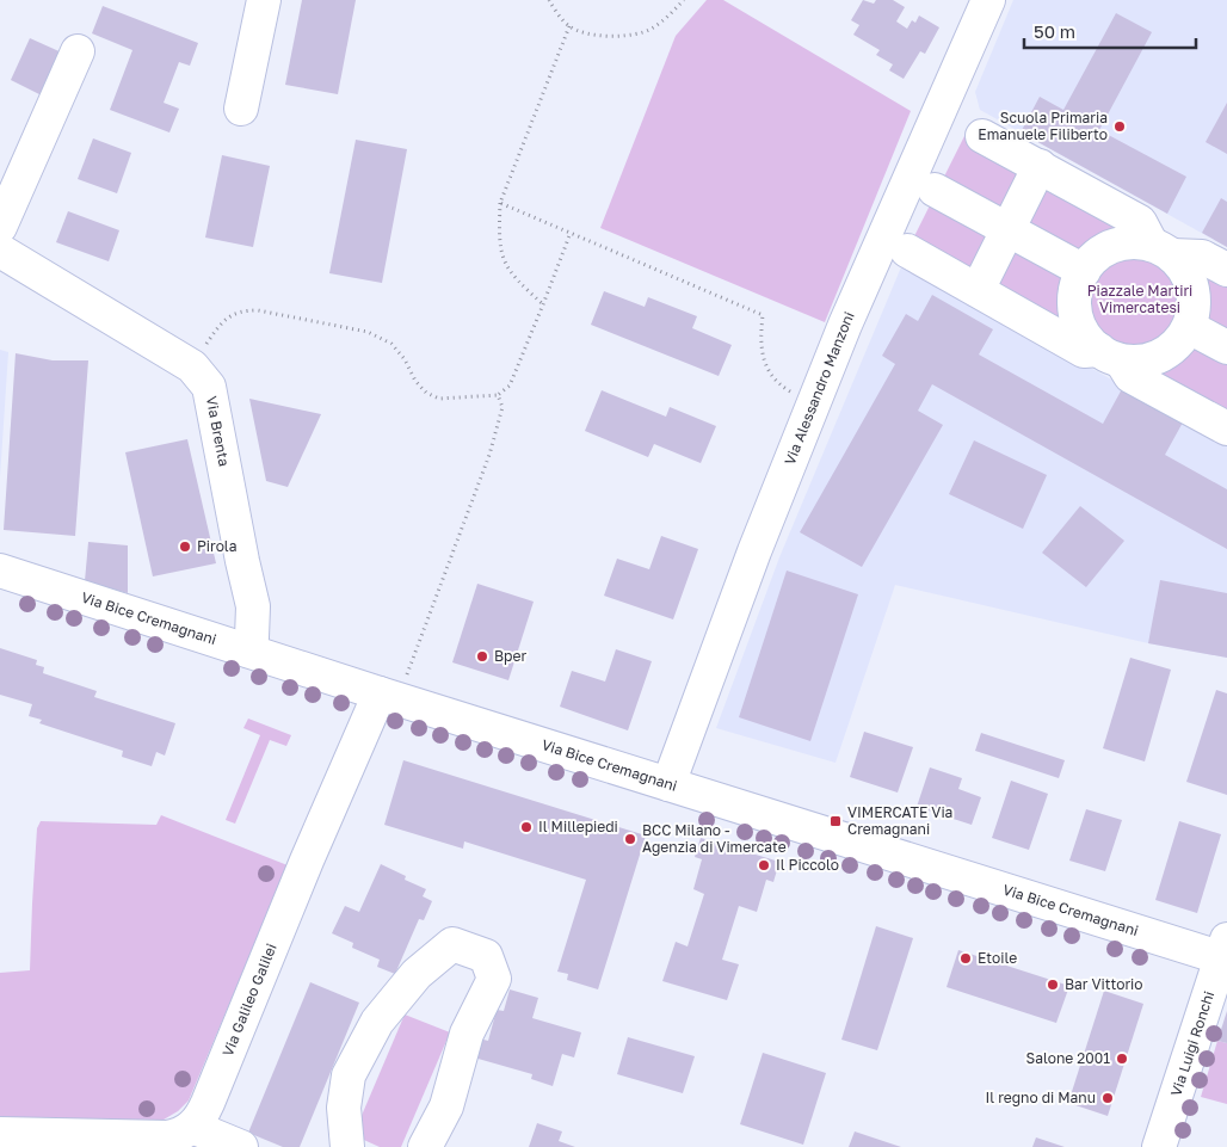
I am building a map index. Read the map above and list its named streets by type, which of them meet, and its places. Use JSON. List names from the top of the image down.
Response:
{
  "streets": {
    "street": [
      "Via Alessandro Manzoni",
      "Via Brenta",
      "Via Bice Cremagnani",
      "Via Galileo Galilei",
      "Via Luigi Ronchi"
    ]
  },
  "crossings": [
    ["Via Alessandro Manzoni", "Via Bice Cremagnani"],
    ["Via Brenta", "Via Bice Cremagnani"],
    ["Via Bice Cremagnani", "Via Galileo Galilei"],
    ["Via Bice Cremagnani", "Via Luigi Ronchi"]
  ],
  "parks": ["Piazzale Martiri Vimercatesi"],
  "places": {
    "other": [
      "Scuola Primaria Emanuele Filiberto",
      "Pirola",
      "Bper",
      "Il Millepiedi",
      "BCC Milano - Agenzia di Vimercate",
      "Il Piccolo",
      "Etoile",
      "Bar Vittorio",
      "Salone 2001",
      "Il regno di Manu"
    ],
    "transit": ["VIMERCATE Via Cremagnani"]
  },
  "scale_bar": "50 m"
}
